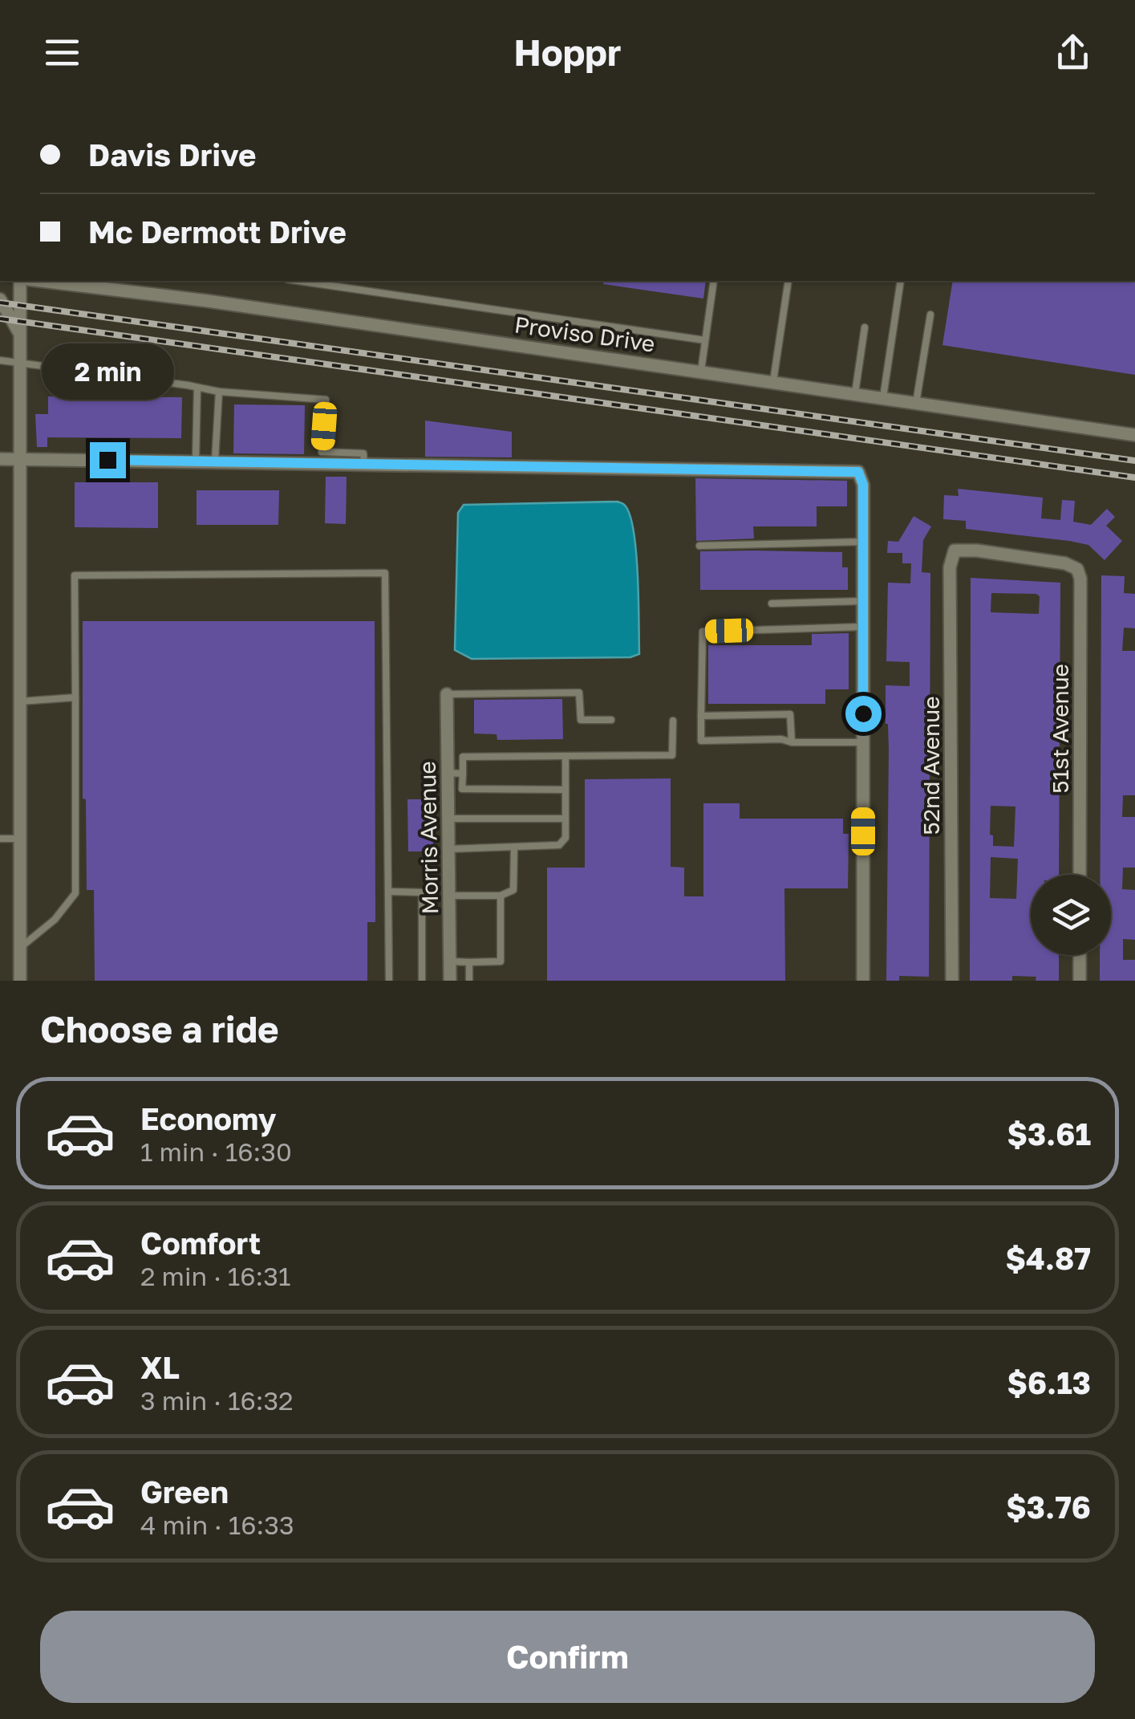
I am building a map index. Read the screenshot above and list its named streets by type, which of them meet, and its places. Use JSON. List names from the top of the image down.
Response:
{
  "streets": {
    "street": [
      "Proviso Drive",
      "51st Avenue",
      "52nd Avenue",
      "Morris Avenue"
    ]
  },
  "crossings": [
    ["51st Avenue", "52nd Avenue"]
  ],
  "page": {
    "header": "Hoppr",
    "banner": ["Davis Drive", "Mc Dermott Drive"],
    "bubble": "2 min",
    "heading": "Choose a ride",
    "list": [
      {
        "name": "Economy",
        "note": "1 min · 16:30",
        "value": "$3.61"
      },
      {
        "name": "Comfort",
        "note": "2 min · 16:31",
        "value": "$4.87"
      },
      {
        "name": "XL",
        "note": "3 min · 16:32",
        "value": "$6.13"
      },
      {
        "name": "Green",
        "note": "4 min · 16:33",
        "value": "$3.76"
      }
    ],
    "buttons": "Confirm"
  }
}
